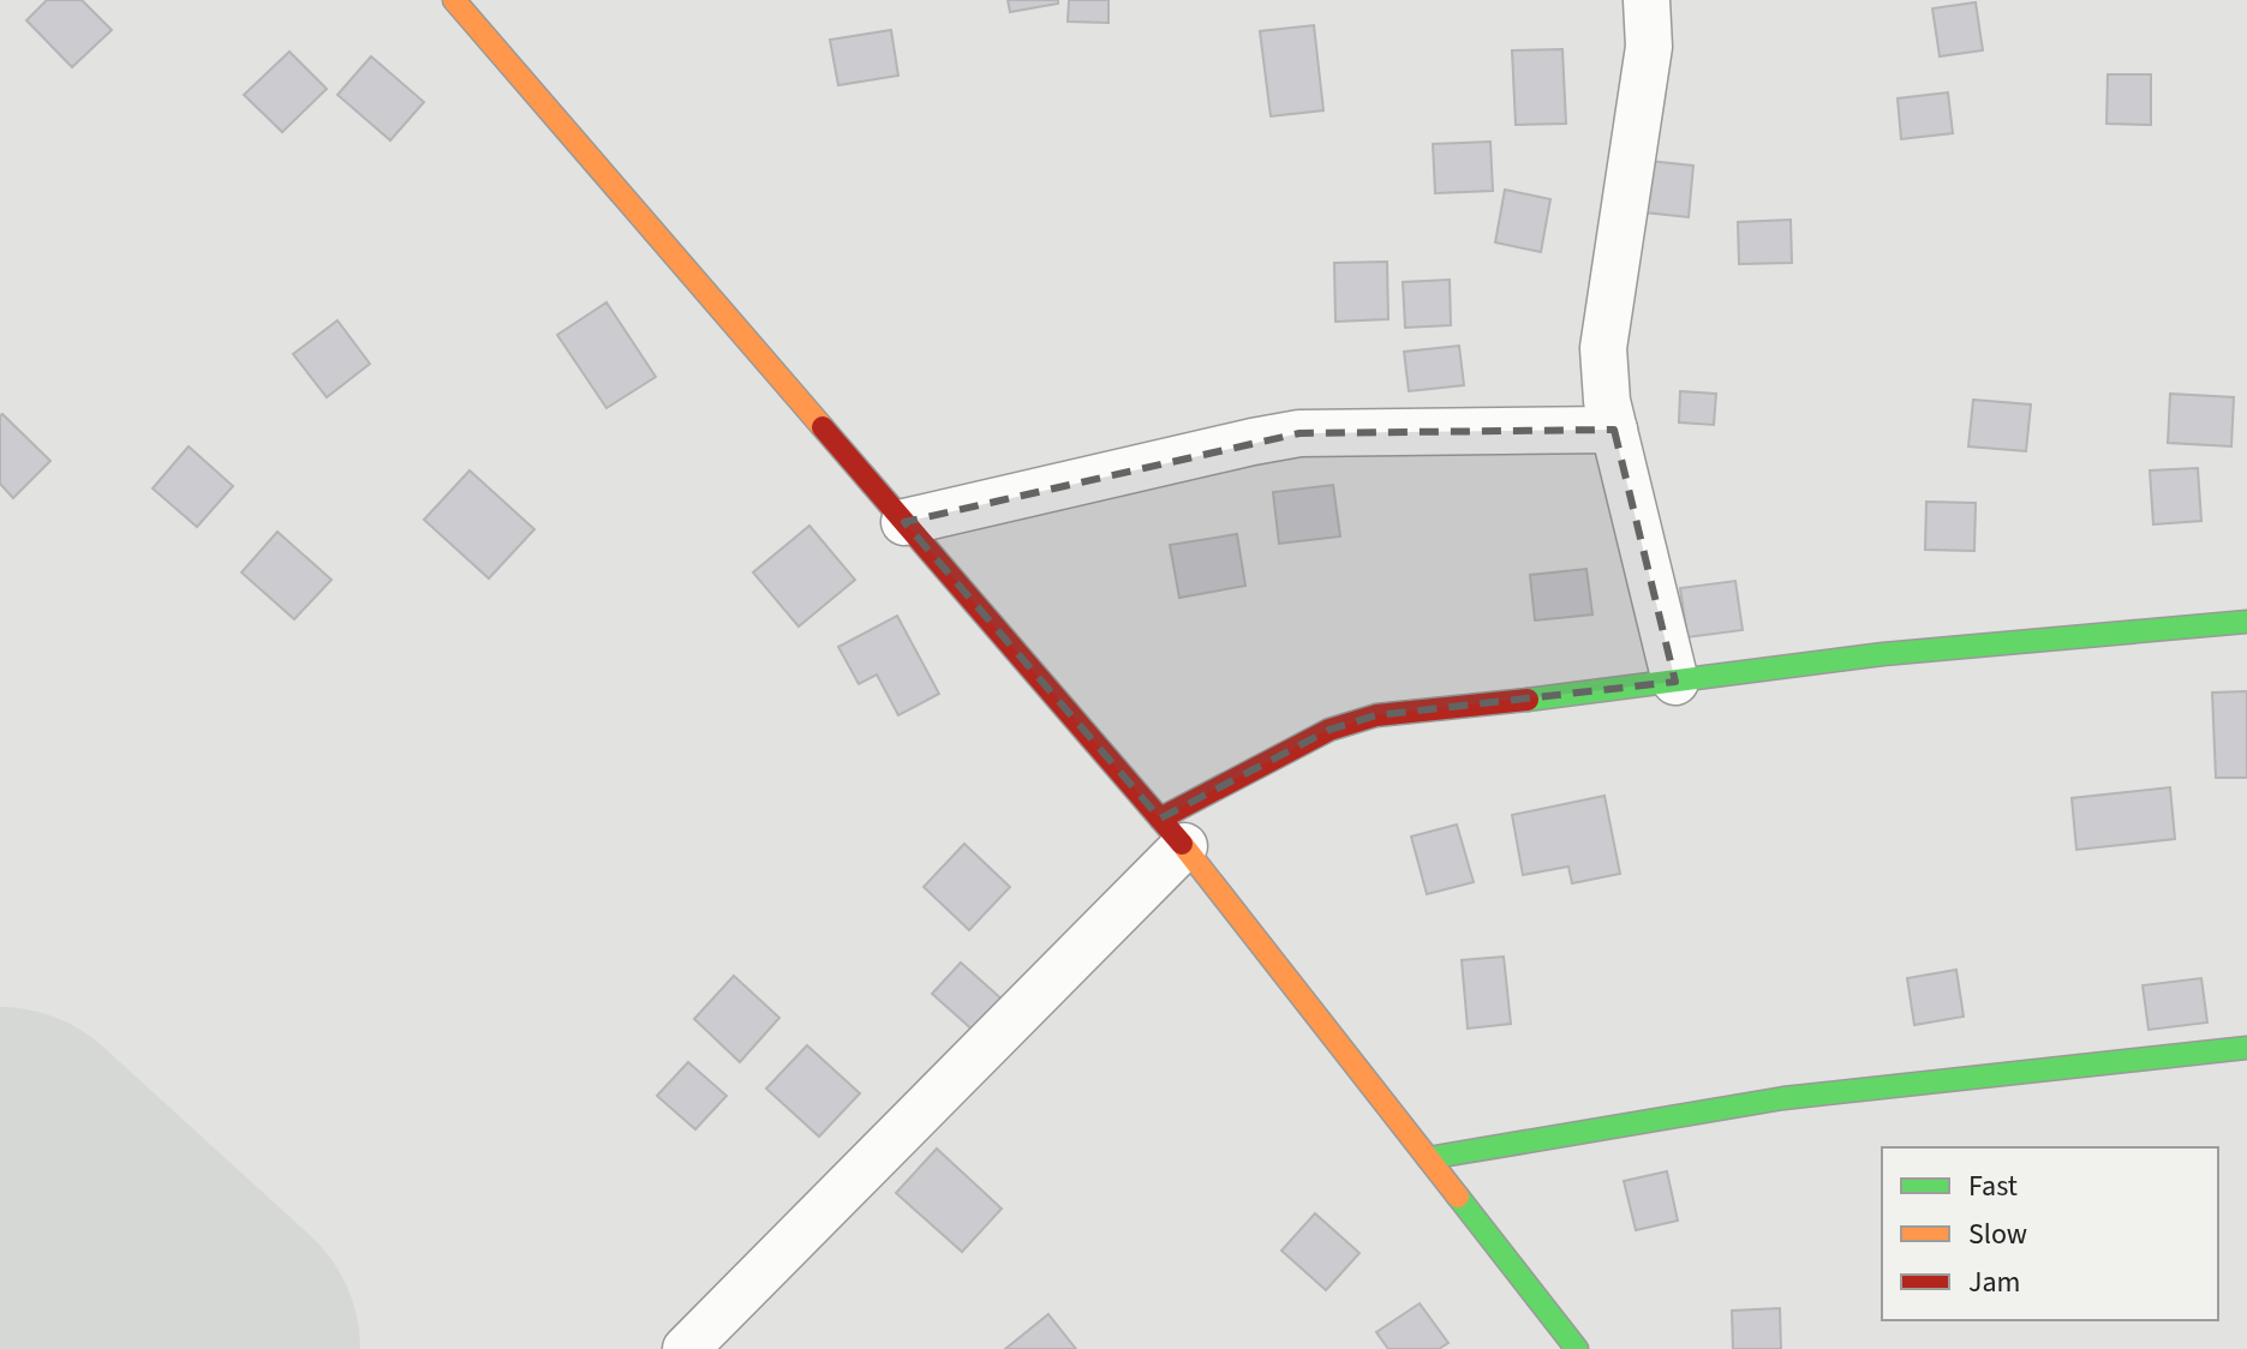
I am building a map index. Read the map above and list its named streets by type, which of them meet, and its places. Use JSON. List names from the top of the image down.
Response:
{
  "legend": ["Fast", "Slow", "Jam"]
}
